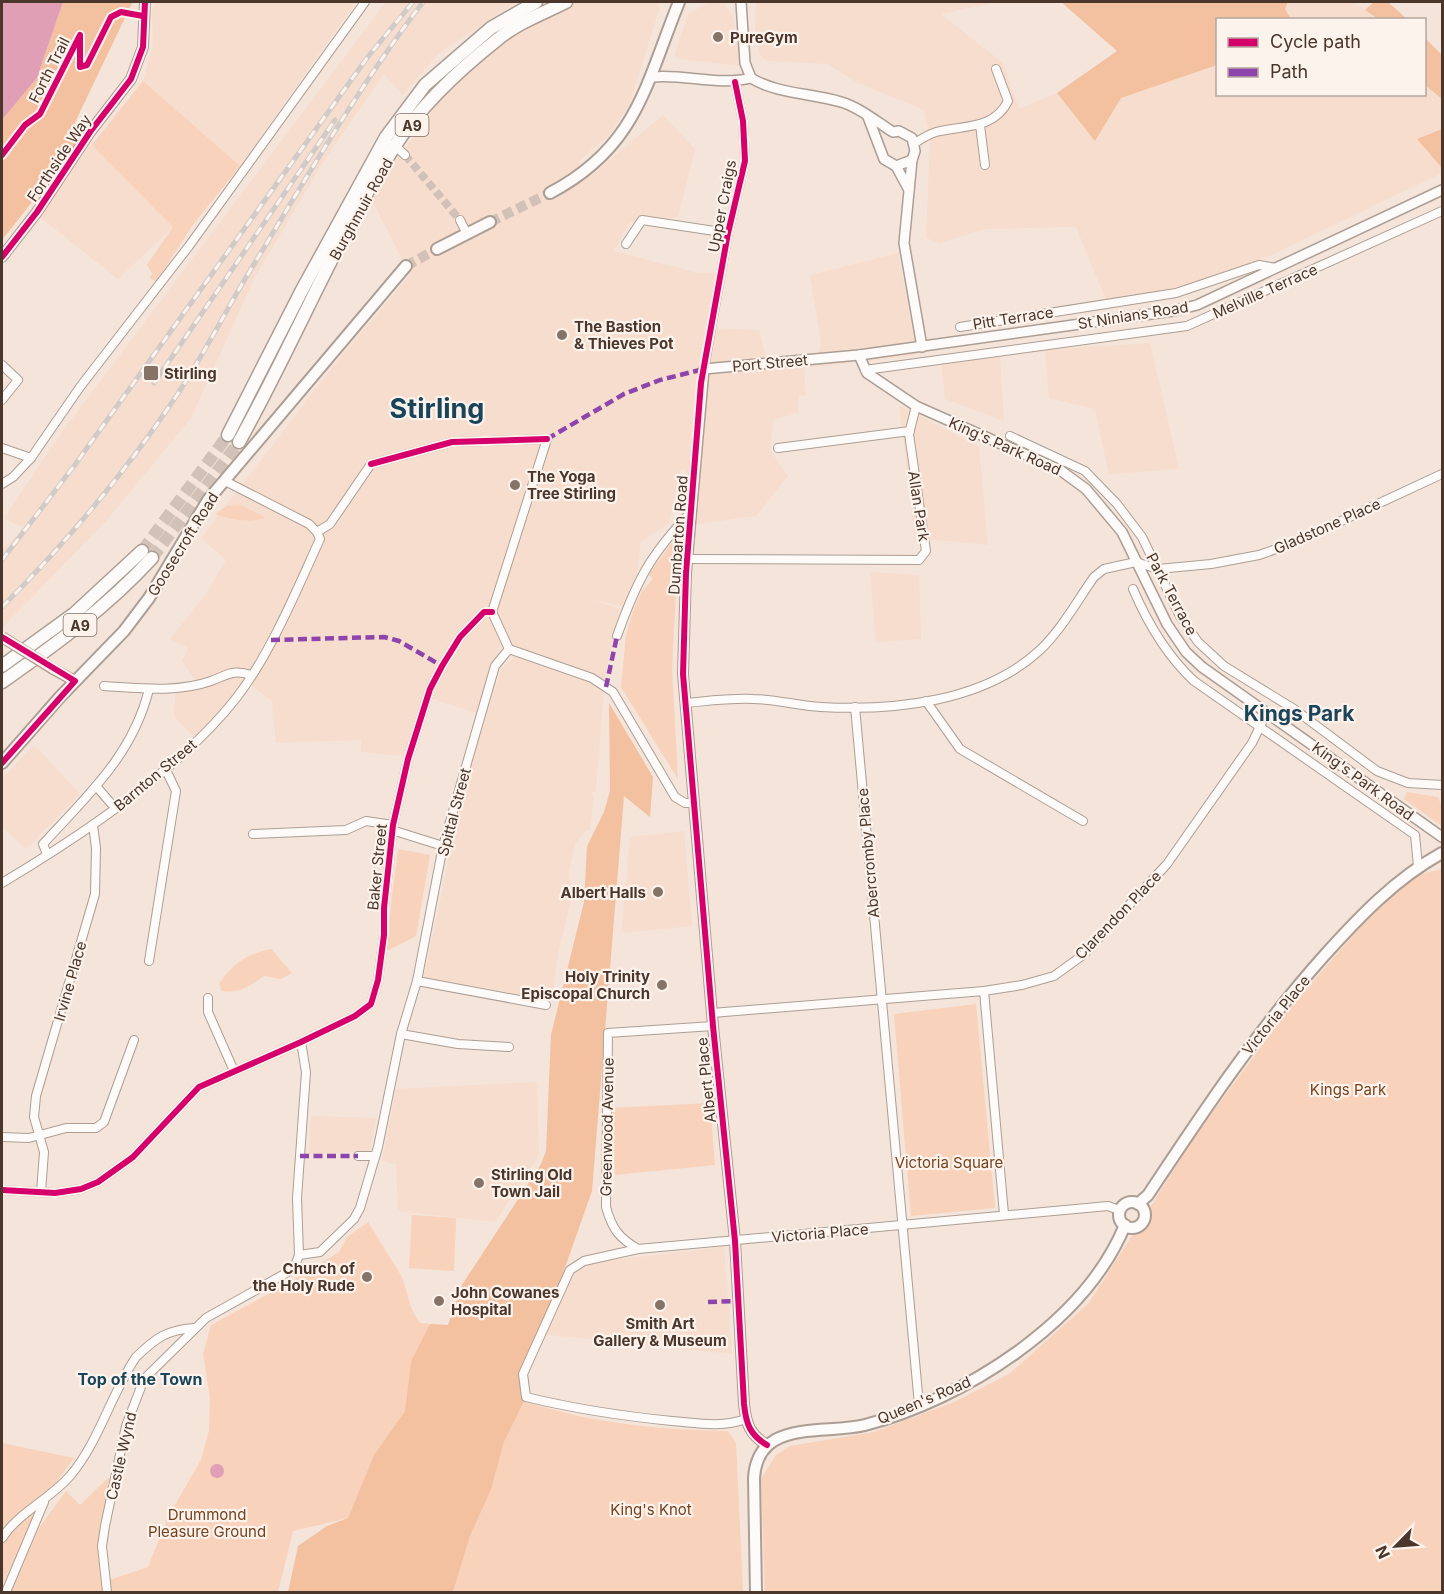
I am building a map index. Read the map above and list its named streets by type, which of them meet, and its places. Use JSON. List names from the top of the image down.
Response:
{
  "streets": {
    "main road": [
      "A9",
      "Burghmuir Road",
      "Goosecroft Road",
      "Victoria Place",
      "Queen's Road"
    ],
    "street": [
      "Forthside Way",
      "Upper Craigs",
      "Melville Terrace",
      "St Ninians Road",
      "Pitt Terrace",
      "Port Street",
      "King's Park Road",
      "Allan Park",
      "Gladstone Place",
      "Dumbarton Road",
      "Park Terrace",
      "Barnton Street",
      "Spittal Street",
      "Abercromby Place",
      "Baker Street",
      "Clarendon Place",
      "Irvine Place",
      "Albert Place",
      "Greenwood Avenue",
      "Castle Wynd"
    ],
    "cycle path": ["Forth Trail"]
  },
  "crossings": [
    ["Upper Craigs", "Port Street"],
    ["Upper Craigs", "Dumbarton Road"],
    ["St Ninians Road", "Pitt Terrace"],
    ["St Ninians Road", "Port Street"],
    ["Port Street", "Dumbarton Road"],
    ["King's Park Road", "Allan Park"],
    ["King's Park Road", "Gladstone Place"],
    ["King's Park Road", "Clarendon Place"],
    ["Allan Park", "Dumbarton Road"],
    ["Gladstone Place", "Park Terrace"],
    ["Dumbarton Road", "Albert Place"],
    ["Barnton Street", "Irvine Place"],
    ["Spittal Street", "Castle Wynd"],
    ["Abercromby Place", "Clarendon Place"],
    ["Baker Street", "Irvine Place"],
    ["Clarendon Place", "Albert Place"],
    ["Victoria Place", "Albert Place"],
    ["Victoria Place", "Greenwood Avenue"],
    ["Victoria Place", "Queen's Road"],
    ["Albert Place", "Greenwood Avenue"]
  ],
  "districts": ["Stirling", "Kings Park", "Top of the Town"],
  "parks": [
    "Kings Park",
    "Victoria Square",
    "King's Knot",
    "Drummond Pleasure Ground"
  ],
  "places": {
    "other": [
      "PureGym",
      "The Bastion & Thieves Pot",
      "The Yoga Tree Stirling",
      "Albert Halls",
      "Holy Trinity Episcopal Church",
      "Stirling Old Town Jail",
      "Church of the Holy Rude",
      "John Cowanes Hospital",
      "Smith Art Gallery & Museum"
    ],
    "transit": ["Stirling"]
  },
  "legend": ["Cycle path", "Path"],
  "north": "bottom left"
}
